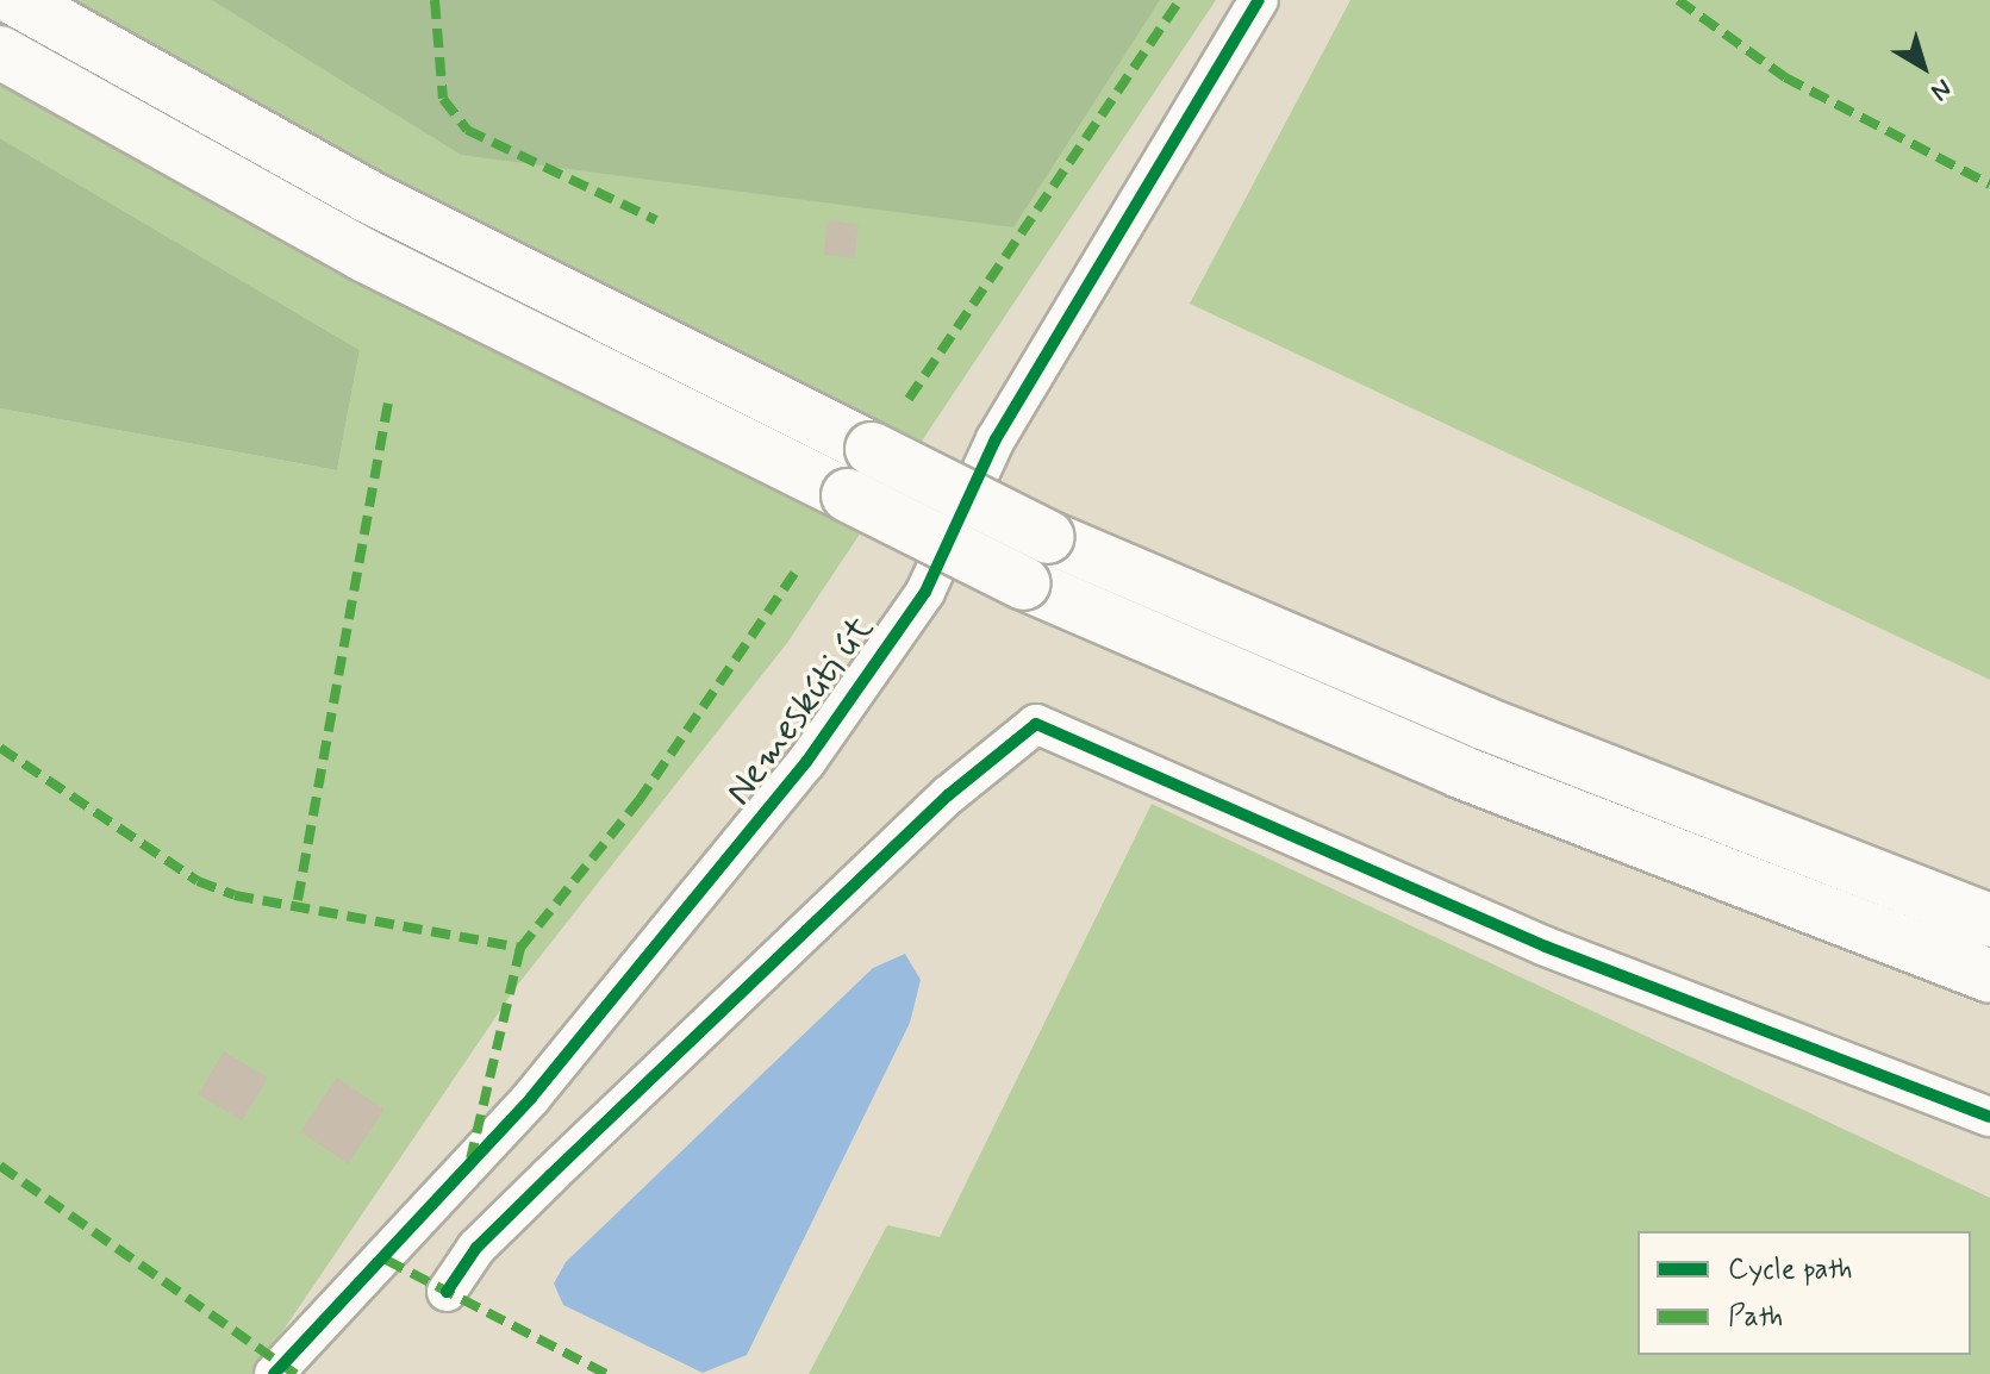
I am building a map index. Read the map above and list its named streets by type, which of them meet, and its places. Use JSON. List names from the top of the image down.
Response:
{
  "streets": {
    "street": ["Nemeskúti út"]
  },
  "legend": ["Cycle path", "Path"],
  "north": "bottom right"
}
